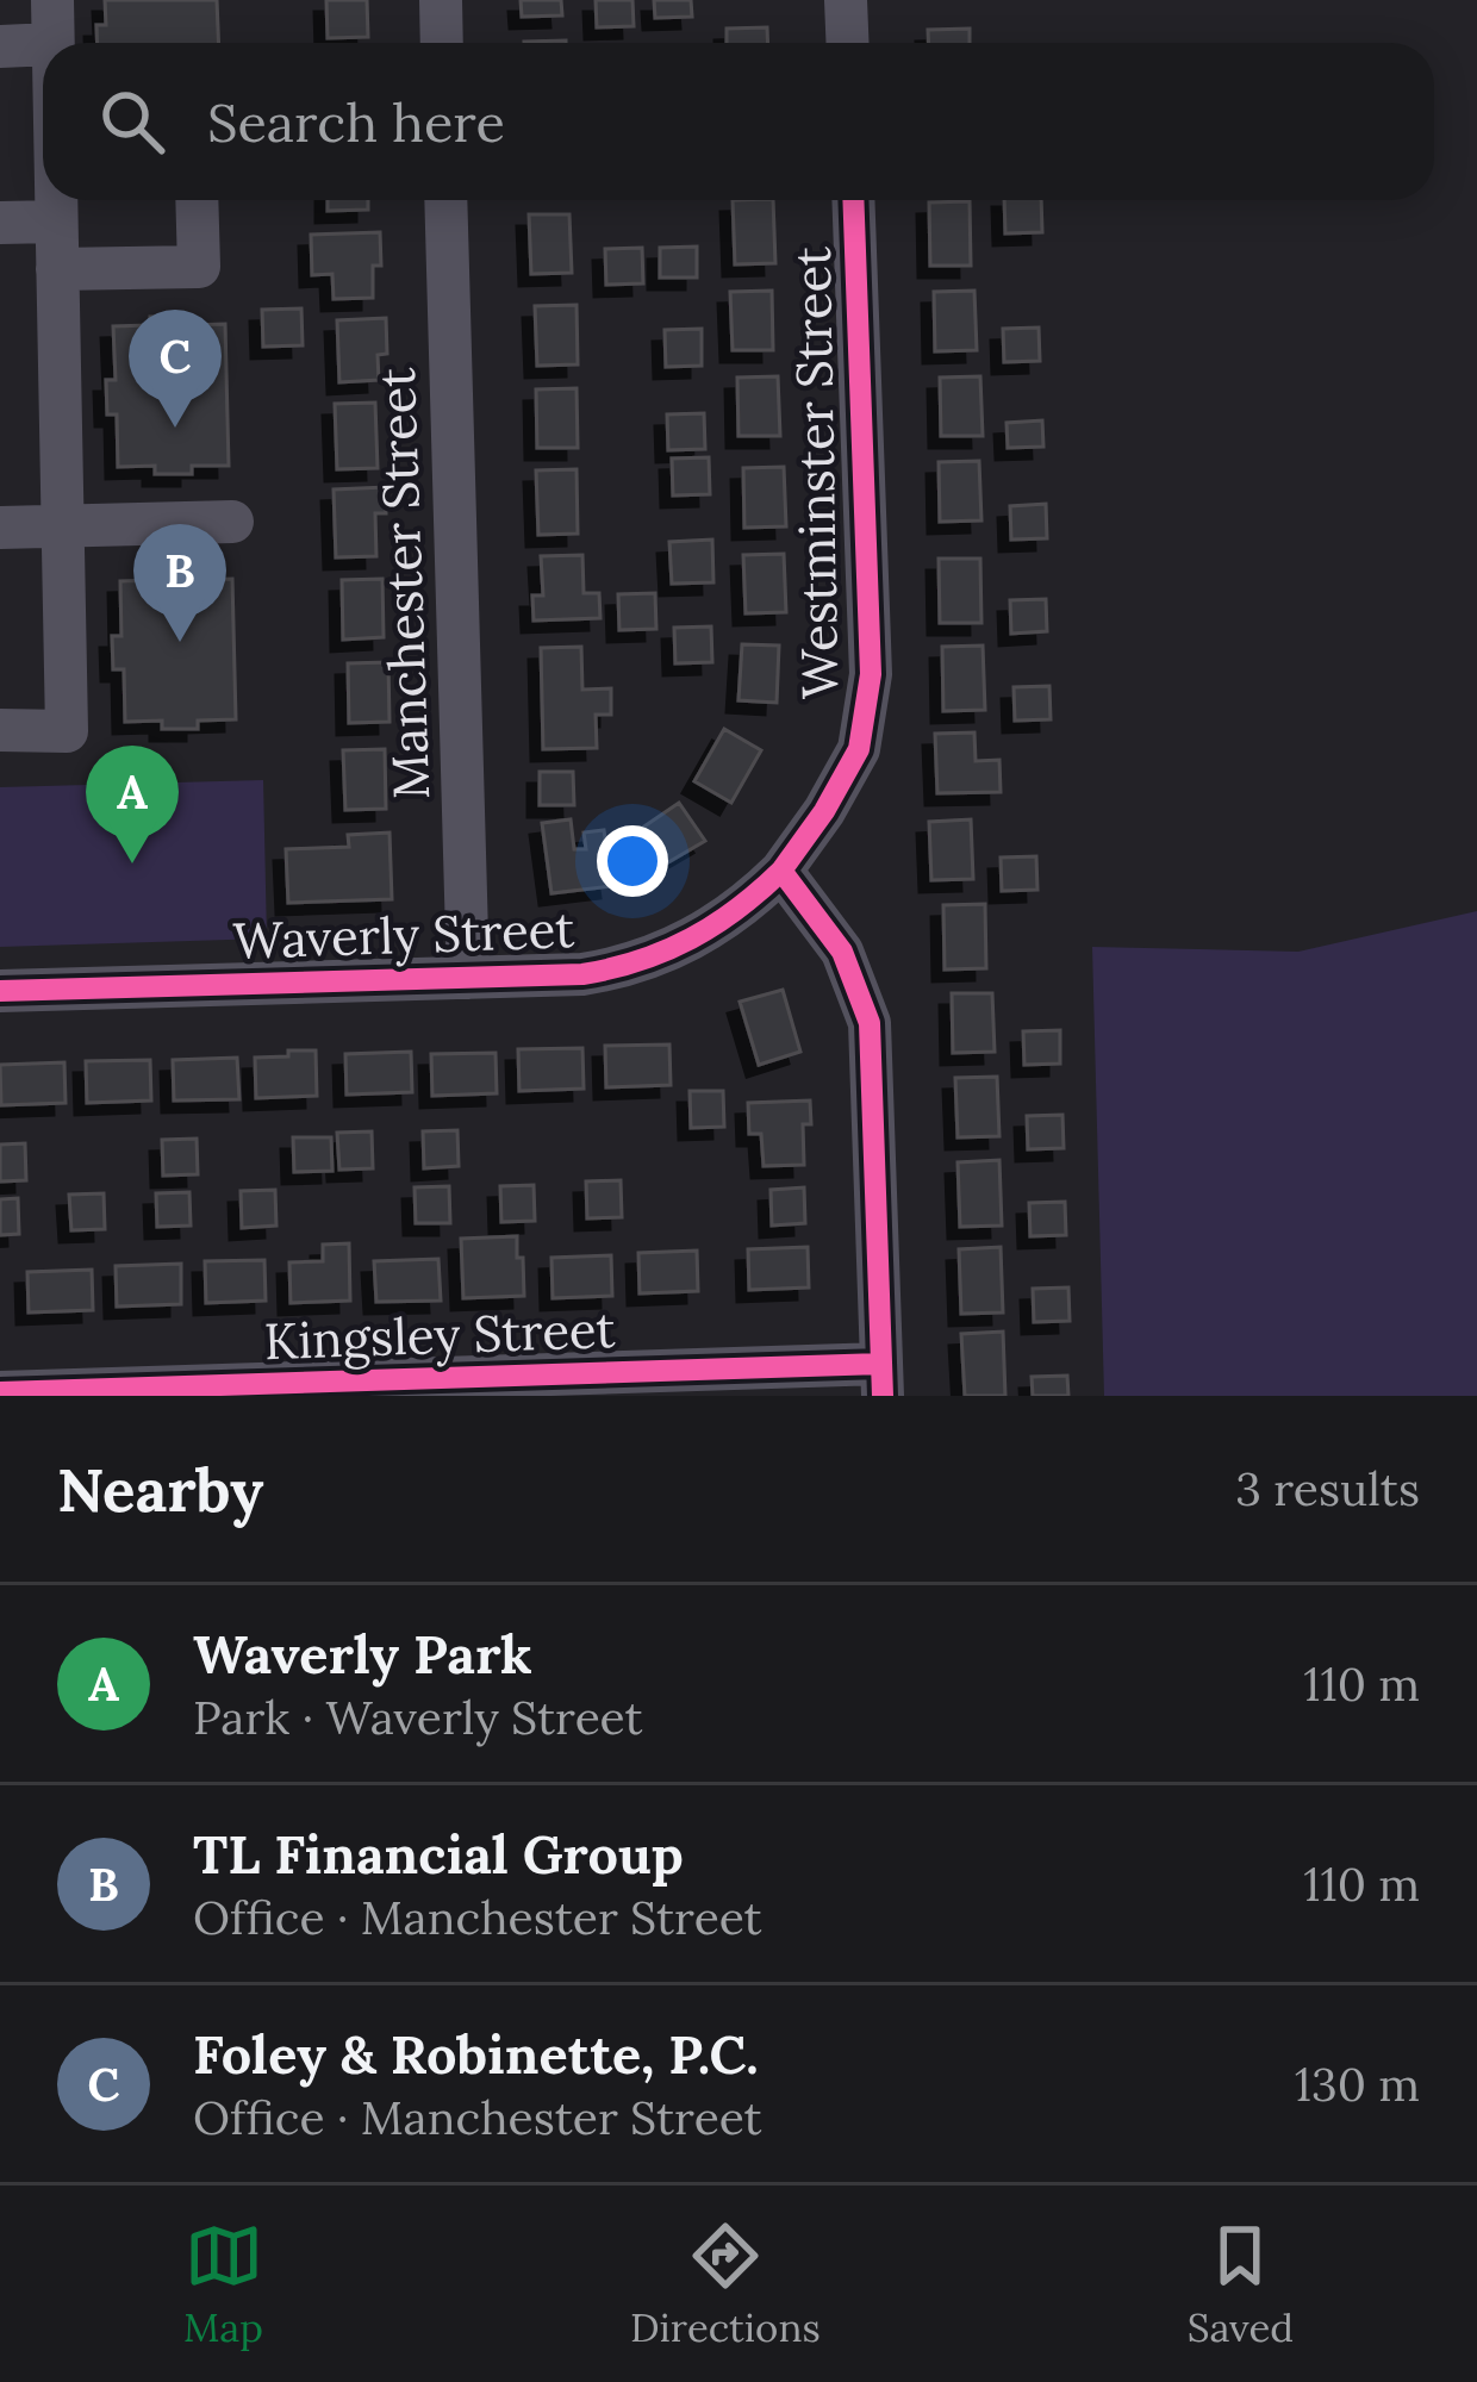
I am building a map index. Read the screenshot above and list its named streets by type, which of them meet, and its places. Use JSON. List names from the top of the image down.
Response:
{
  "streets": {
    "street": [
      "Westminster Street",
      "Manchester Street",
      "Waverly Street",
      "Kingsley Street"
    ]
  },
  "crossings": [
    ["Westminster Street", "Waverly Street"],
    ["Manchester Street", "Waverly Street"]
  ],
  "page": {
    "search": "Search here",
    "pins": ["C", "B", "A"],
    "heading": ["Nearby", "3 results"],
    "list": [
      {
        "mark": "A",
        "name": "Waverly Park",
        "note": "Park · Waverly Street",
        "value": "110 m"
      },
      {
        "mark": "B",
        "name": "TL Financial Group",
        "note": "Office · Manchester Street",
        "value": "110 m"
      },
      {
        "mark": "C",
        "name": "Foley & Robinette, P.C.",
        "note": "Office · Manchester Street",
        "value": "130 m"
      }
    ],
    "nav": ["Map", "Directions", "Saved"]
  }
}
